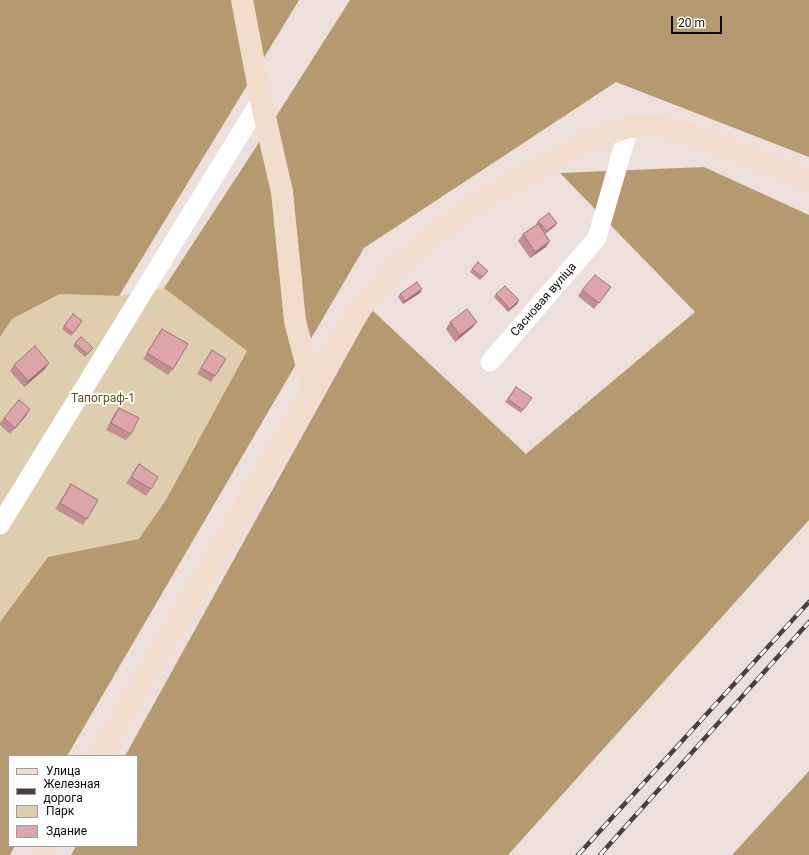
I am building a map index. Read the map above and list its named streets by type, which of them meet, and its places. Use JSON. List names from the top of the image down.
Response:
{
  "streets": {
    "street": ["Сасновая вуліца"]
  },
  "parks": ["Тапограф-1"],
  "legend": [
    "Улица",
    "Железная дорога",
    "Парк",
    "Здание"
  ],
  "scale_bar": "20 m"
}
